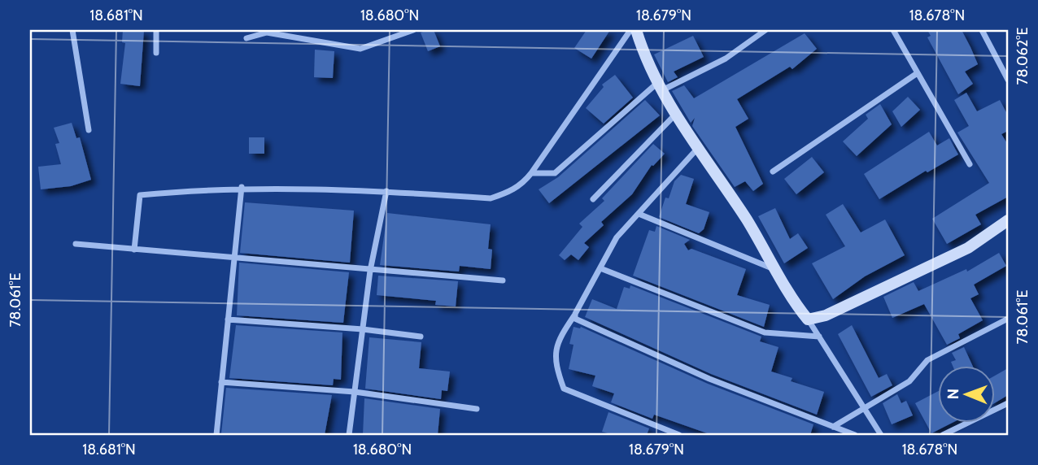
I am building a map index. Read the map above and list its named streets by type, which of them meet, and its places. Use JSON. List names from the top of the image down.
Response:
{
  "north": "left",
  "coordinates": [
    "18.681°N",
    "18.680°N",
    "18.679°N",
    "18.678°N",
    "78.062°E",
    "78.061°E"
  ]
}
